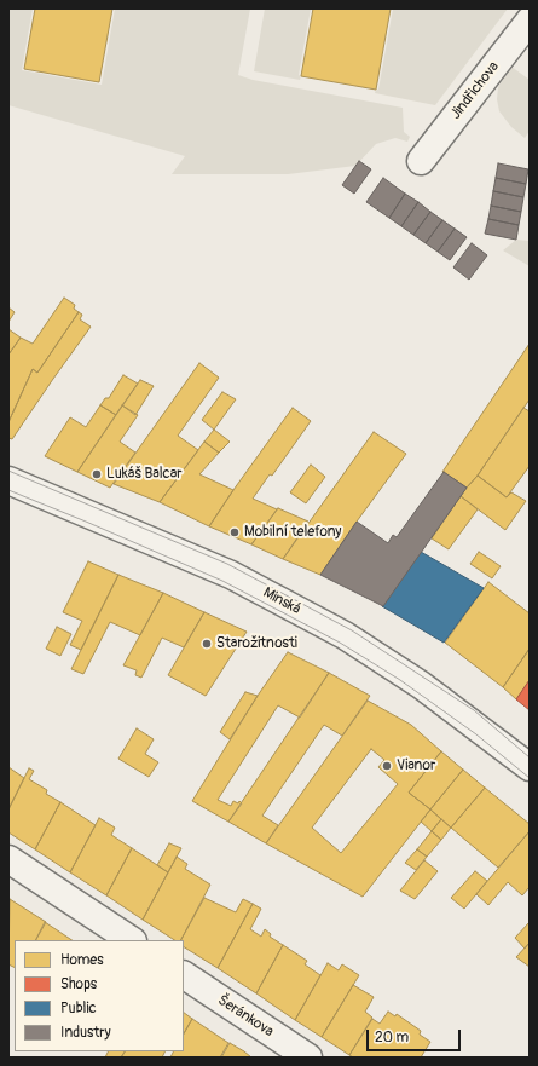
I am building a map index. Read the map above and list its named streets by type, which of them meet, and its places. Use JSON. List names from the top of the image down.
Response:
{
  "streets": {
    "street": ["Jindřichova", "Minská", "Šeránkova"]
  },
  "places": [
    "Lukáš Balcar",
    "Mobilní telefony",
    "Starožitnosti",
    "Vianor"
  ],
  "legend": [
    "Homes",
    "Shops",
    "Public",
    "Industry"
  ],
  "scale_bar": "20 m"
}
